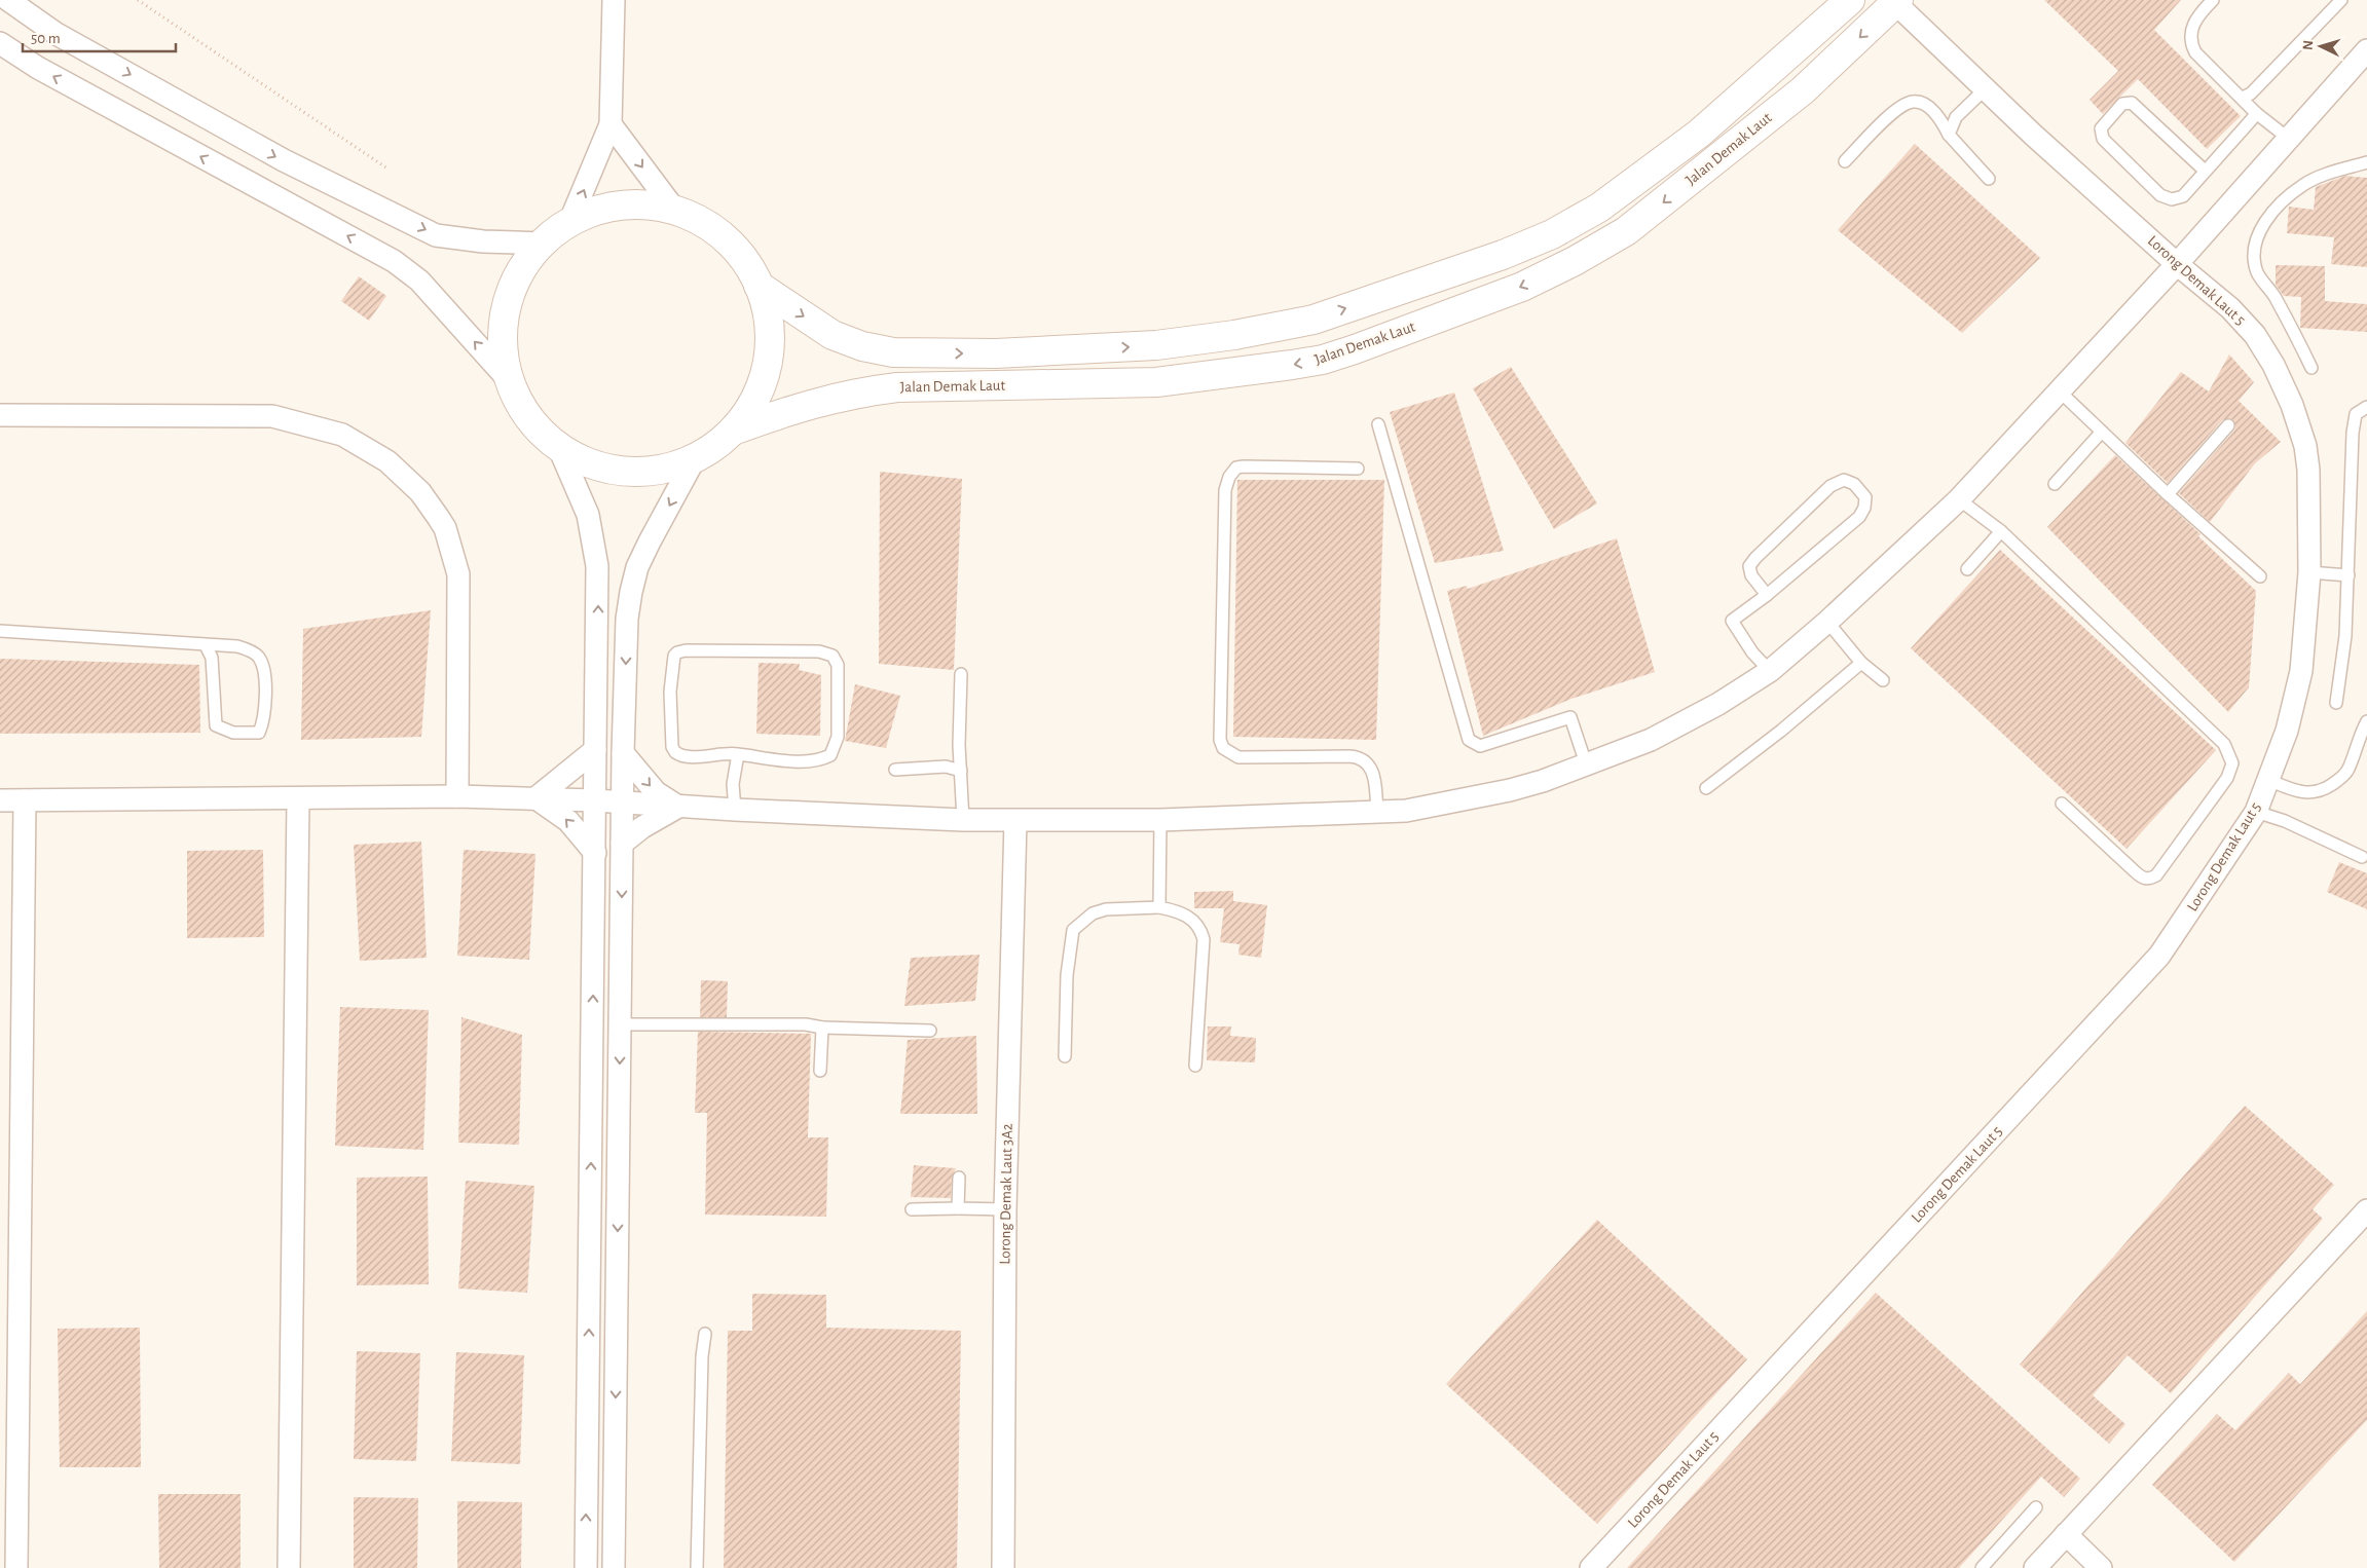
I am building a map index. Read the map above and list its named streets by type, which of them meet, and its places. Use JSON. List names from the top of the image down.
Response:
{
  "streets": {
    "main road": ["Jalan Demak Laut"],
    "street": ["Lorong Demak Laut 5", "Lorong Demak Laut 3A2"]
  },
  "crossings": [
    ["Jalan Demak Laut", "Lorong Demak Laut 5"]
  ],
  "scale_bar": "50 m",
  "north": "left"
}
